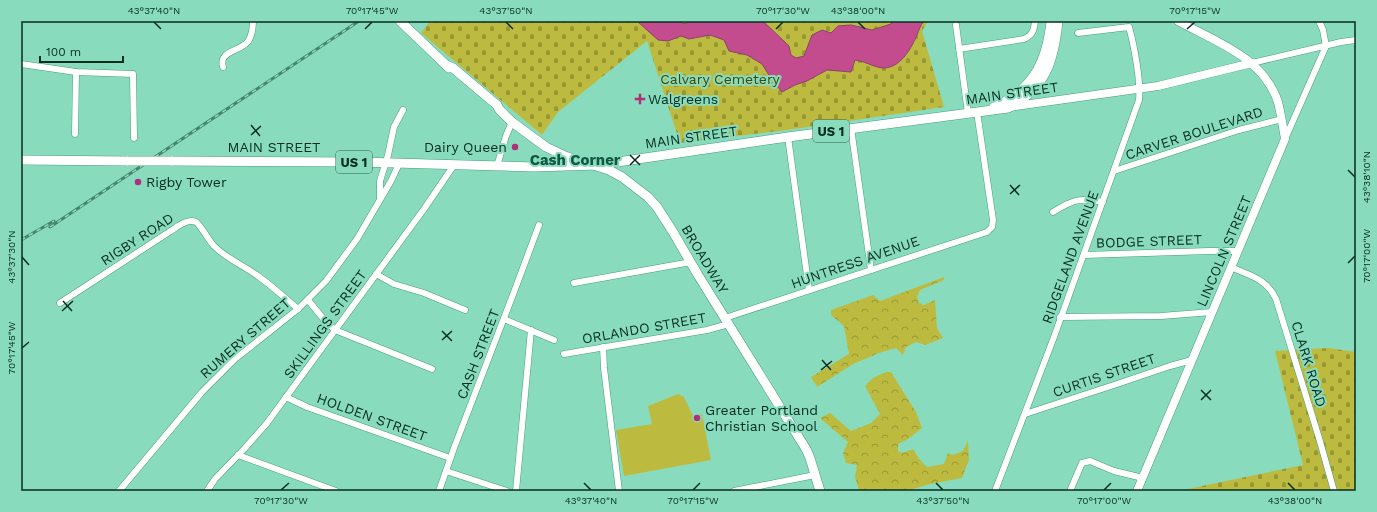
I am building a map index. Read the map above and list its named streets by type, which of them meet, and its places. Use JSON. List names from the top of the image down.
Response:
{
  "streets": {
    "main road": [
      "MAIN STREET",
      "US 1",
      "LINCOLN STREET",
      "BROADWAY"
    ],
    "street": [
      "CARVER BOULEVARD",
      "RIGBY ROAD",
      "BODGE STREET",
      "RIDGELAND AVENUE",
      "HUNTRESS AVENUE",
      "SKILLINGS STREET",
      "ORLANDO STREET",
      "RUMERY STREET",
      "CASH STREET",
      "CLARK ROAD",
      "CURTIS STREET",
      "HOLDEN STREET"
    ]
  },
  "crossings": [
    ["MAIN STREET", "US 1"],
    ["MAIN STREET", "LINCOLN STREET"],
    ["MAIN STREET", "RIDGELAND AVENUE"],
    ["MAIN STREET", "BROADWAY"],
    ["MAIN STREET", "HUNTRESS AVENUE"],
    ["MAIN STREET", "SKILLINGS STREET"],
    ["MAIN STREET", "RUMERY STREET"],
    ["US 1", "HUNTRESS AVENUE"],
    ["CARVER BOULEVARD", "RIDGELAND AVENUE"],
    ["RIGBY ROAD", "RUMERY STREET"],
    ["BODGE STREET", "LINCOLN STREET"],
    ["BODGE STREET", "RIDGELAND AVENUE"],
    ["LINCOLN STREET", "CLARK ROAD"],
    ["LINCOLN STREET", "CURTIS STREET"],
    ["RIDGELAND AVENUE", "CURTIS STREET"],
    ["BROADWAY", "HUNTRESS AVENUE"],
    ["BROADWAY", "ORLANDO STREET"],
    ["HUNTRESS AVENUE", "ORLANDO STREET"],
    ["SKILLINGS STREET", "HOLDEN STREET"],
    ["CASH STREET", "HOLDEN STREET"]
  ],
  "districts": ["Cash Corner"],
  "parks": ["Calvary Cemetery"],
  "places": {
    "health": ["Walgreens"],
    "other": ["Dairy Queen", "Rigby Tower", "Greater Portland Christian School"]
  },
  "scale_bar": "100 m",
  "coordinates": [
    "43°37'40\"N",
    "70°17'45\"W",
    "43°37'50\"N",
    "70°17'30\"W",
    "43°38'00\"N",
    "70°17'15\"W",
    "43°38'10\"N",
    "70°17'00\"W",
    "43°37'30\"N"
  ]
}
